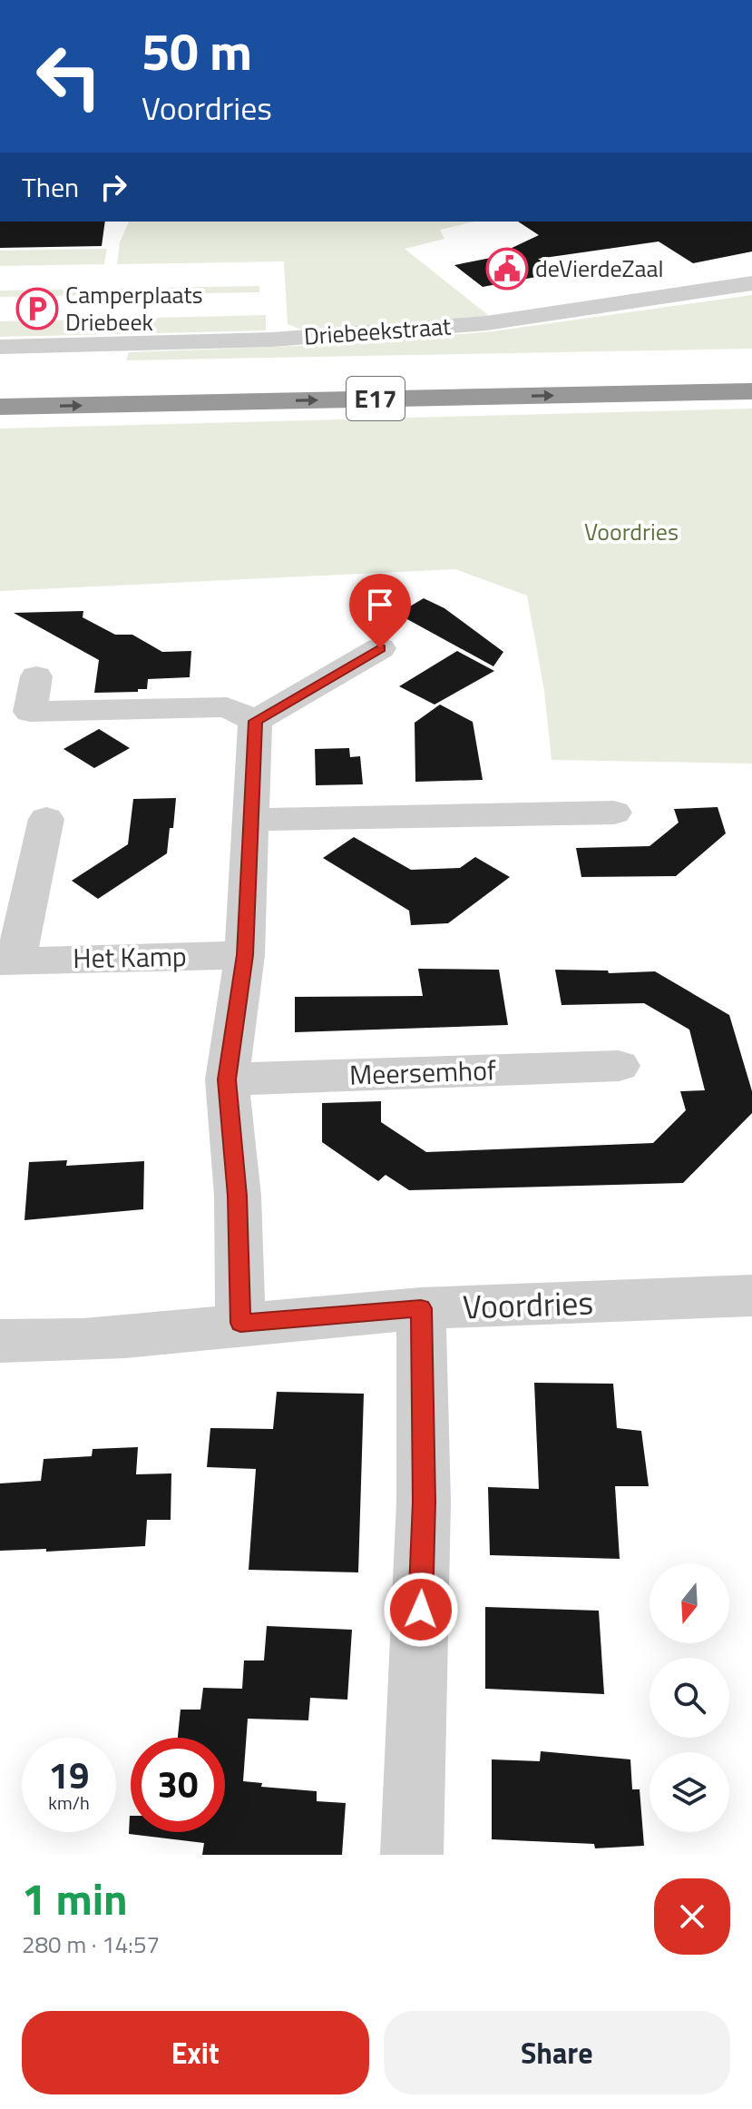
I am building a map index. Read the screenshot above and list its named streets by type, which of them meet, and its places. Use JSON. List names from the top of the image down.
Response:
{
  "streets": {
    "highway": ["E17"],
    "street": [
      "Driebeekstraat",
      "Het Kamp",
      "Meersemhof",
      "Voordries"
    ]
  },
  "parks": ["Voordries"],
  "places": {
    "public building": ["deVierdeZaal"],
    "parking": ["Camperplaats Driebeek"]
  },
  "north": "bottom",
  "page": {
    "turn": ["50 m", "Voordries"],
    "then": "Then",
    "speed": "19 km/h",
    "limit": "30",
    "heading": ["1 min", "280 m · 14:57"],
    "buttons": ["Exit", "Share"]
  }
}
